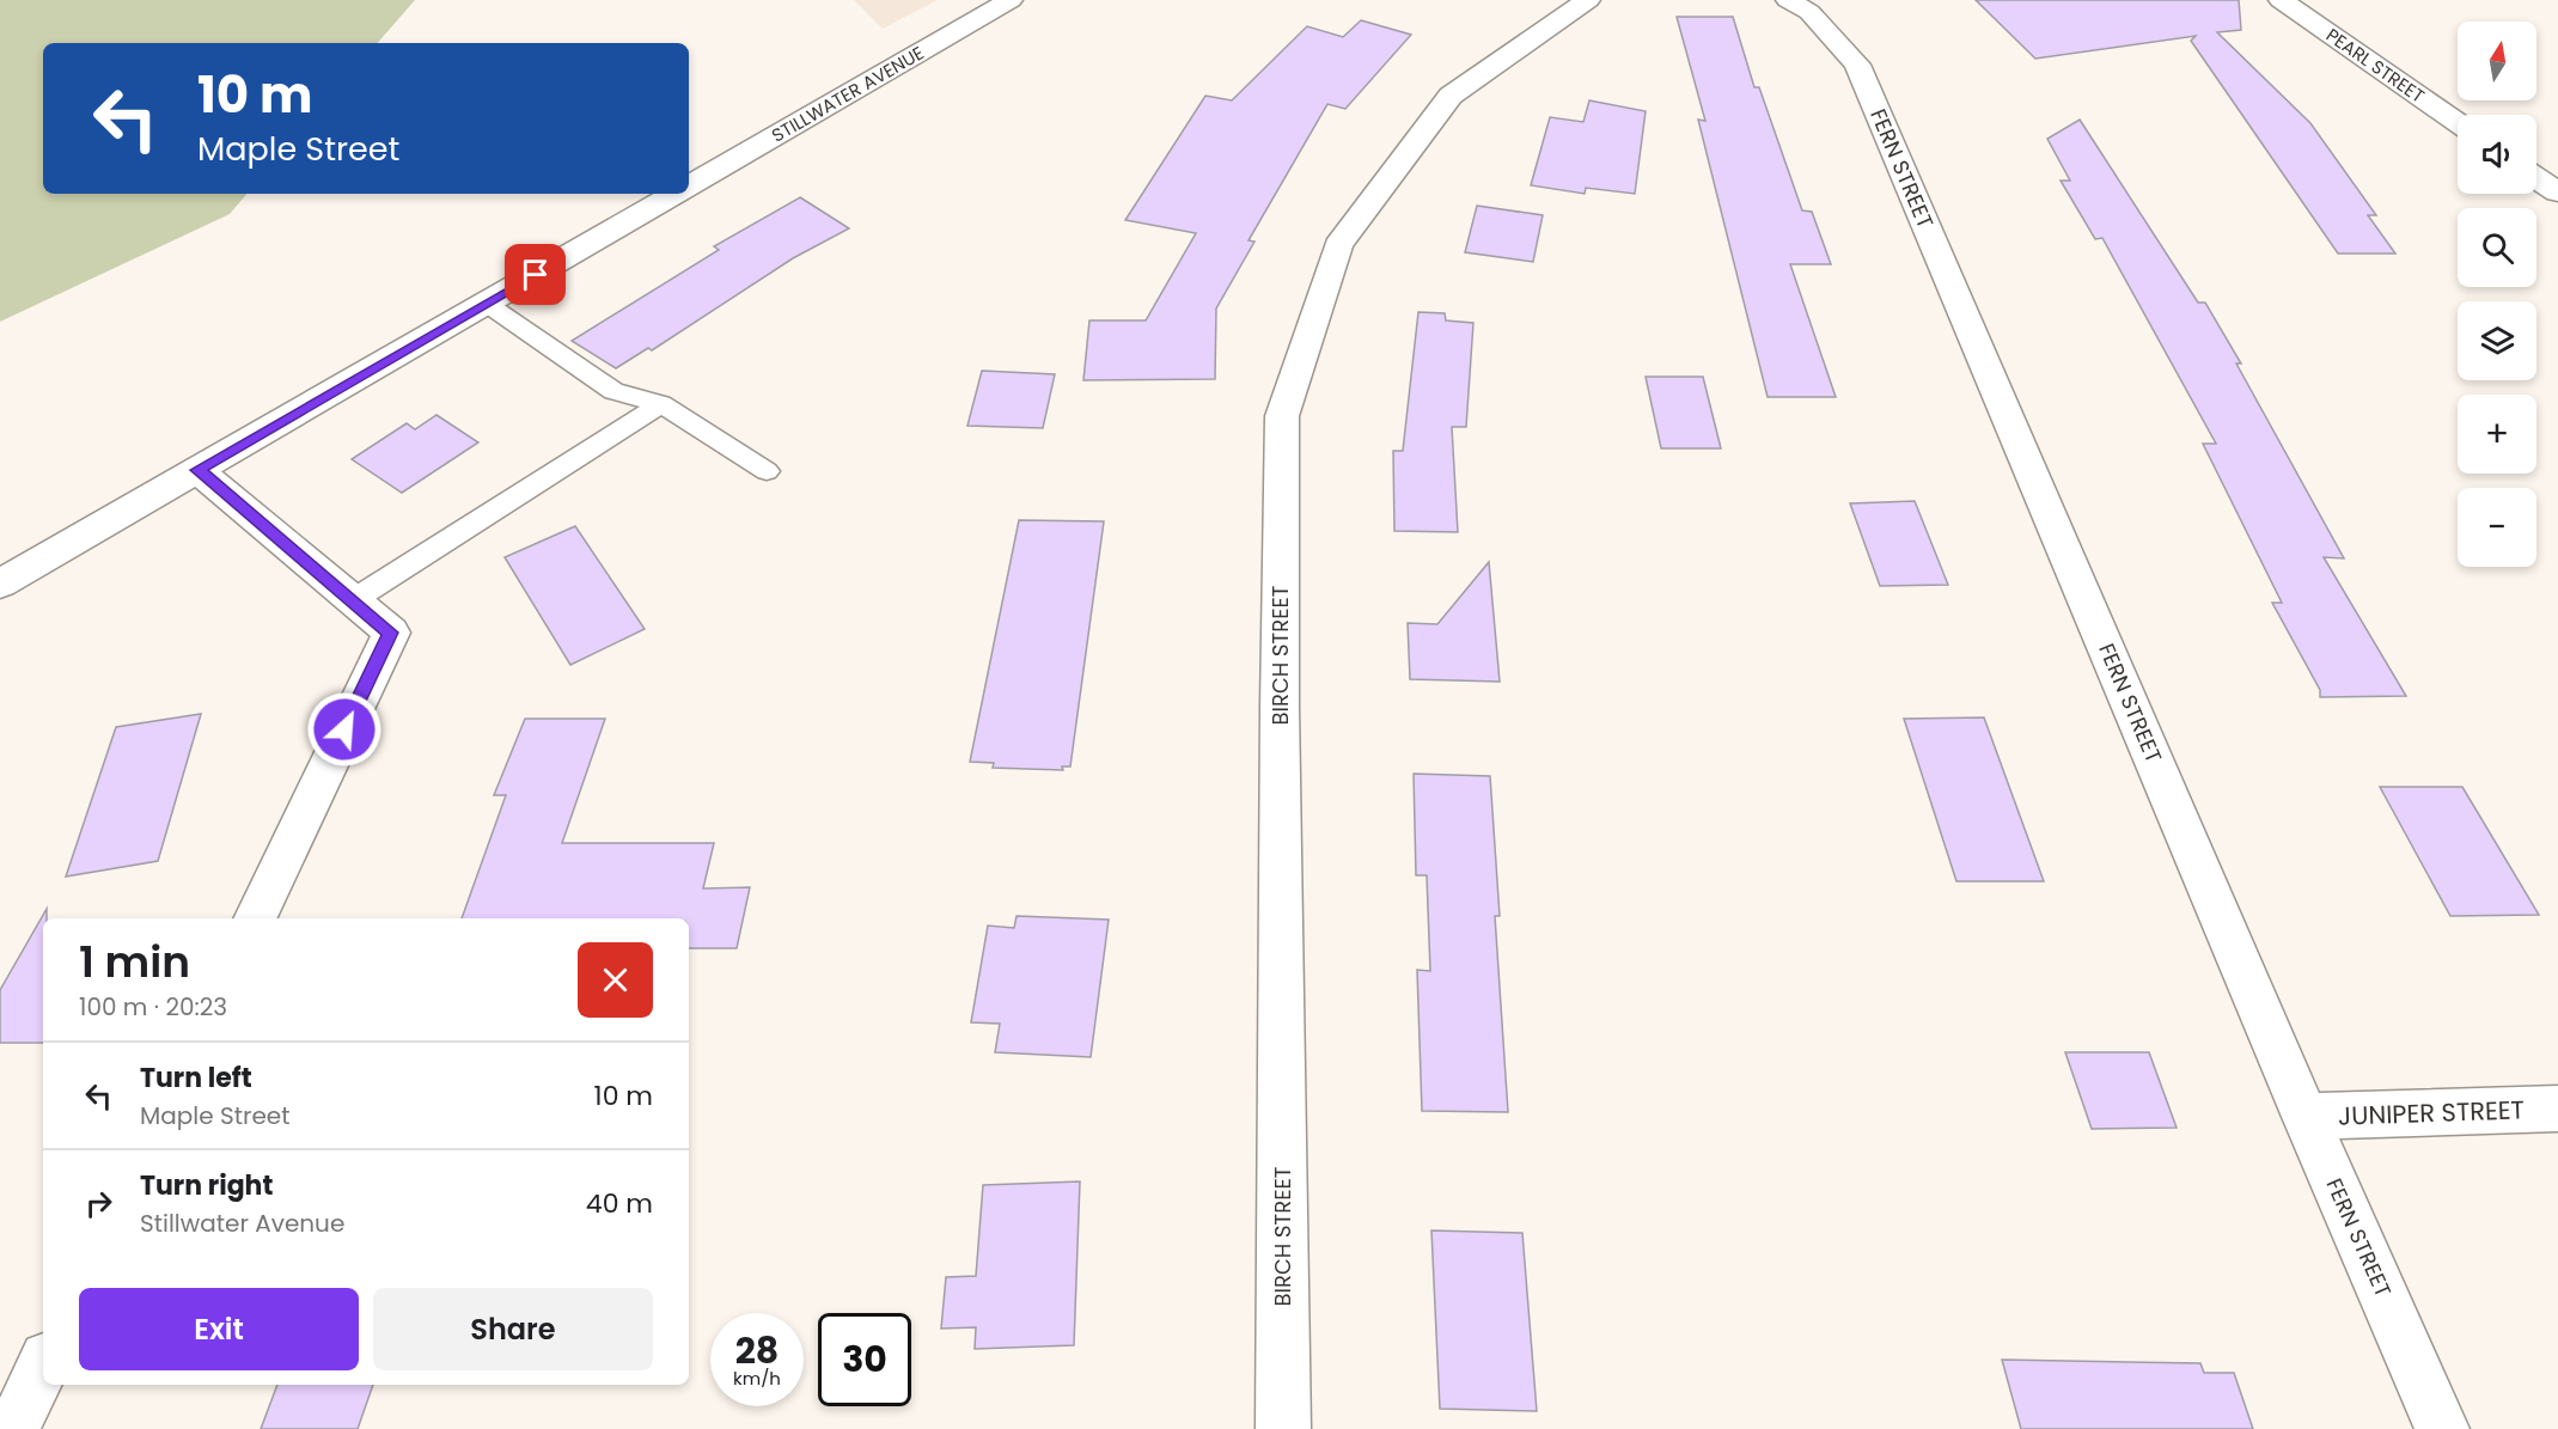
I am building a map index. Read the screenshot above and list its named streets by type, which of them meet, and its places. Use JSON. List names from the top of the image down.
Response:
{
  "streets": {
    "street": [
      "PEARL STREET",
      "STILLWATER AVENUE",
      "FERN STREET",
      "BIRCH STREET",
      "JUNIPER STREET"
    ]
  },
  "crossings": [
    ["FERN STREET", "JUNIPER STREET"]
  ],
  "north": "top",
  "page": {
    "map_buttons": ["+", "−"],
    "turn": ["10 m", "Maple Street"],
    "heading": ["1 min", "100 m · 20:23"],
    "list": [
      {
        "name": "Turn left",
        "note": "Maple Street",
        "value": "10 m"
      },
      {
        "name": "Turn right",
        "note": "Stillwater Avenue",
        "value": "40 m"
      }
    ],
    "buttons": ["Exit", "Share"],
    "speed": "28 km/h",
    "limit": "30"
  }
}
